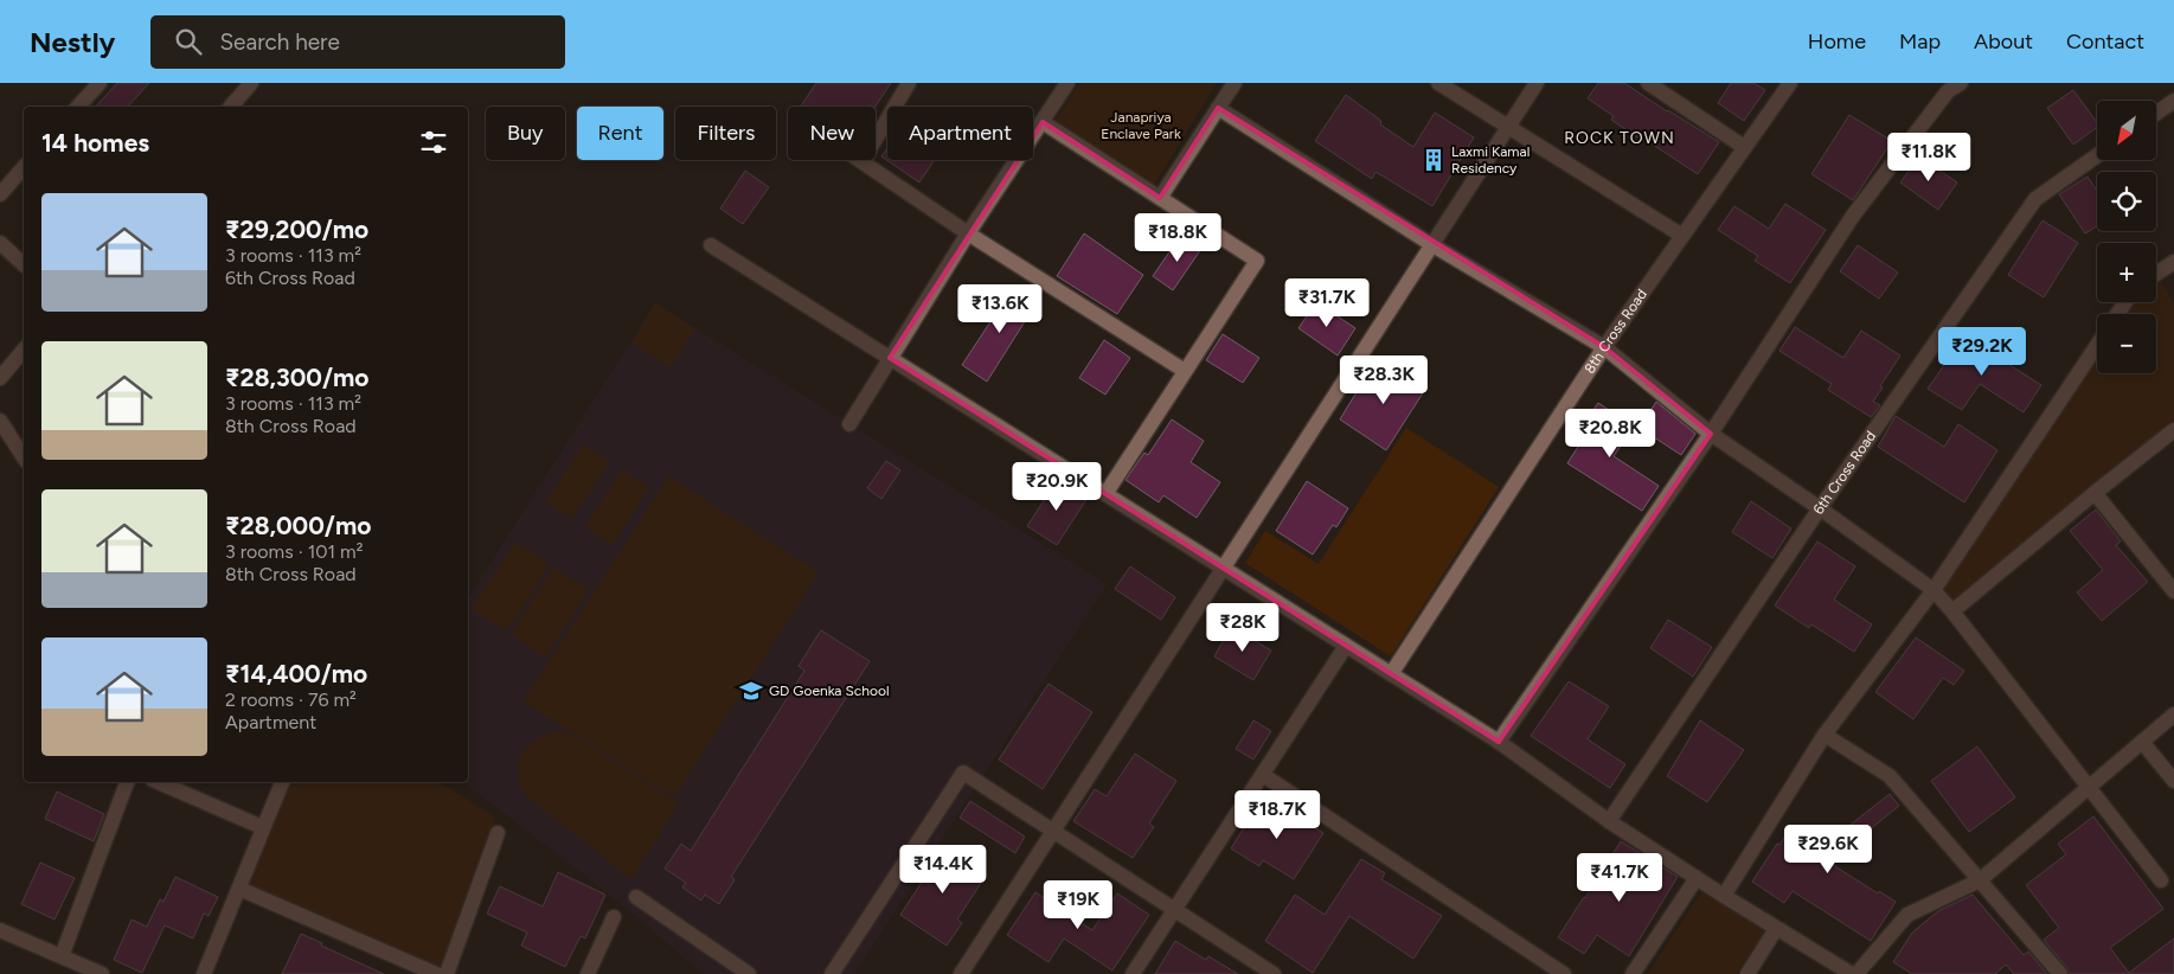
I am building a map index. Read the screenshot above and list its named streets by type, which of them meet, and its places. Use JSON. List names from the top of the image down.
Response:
{
  "streets": {
    "street": ["8th Cross Road", "6th Cross Road"]
  },
  "districts": ["ROCK TOWN"],
  "parks": ["Janapriya Enclave Park"],
  "places": {
    "building": ["Laxmi Kamal Residency"],
    "school or university": ["GD Goenka School"]
  },
  "north": "bottom left",
  "page": {
    "header": "Nestly",
    "search": "Search here",
    "nav": [
      "Home",
      "Map",
      "About",
      "Contact"
    ],
    "map_buttons": ["+", "−"],
    "chip": [
      "Buy",
      "Rent",
      "Filters",
      "New",
      "Apartment"
    ],
    "heading": "14 homes",
    "price": [
      "₹11.8K",
      "₹18.8K",
      "₹31.7K",
      "₹13.6K",
      "₹29.2K",
      "₹28.3K",
      "₹20.8K",
      "₹20.9K",
      "₹28K",
      "₹18.7K",
      "₹29.6K",
      "₹14.4K",
      "₹41.7K",
      "₹19K"
    ],
    "list": [
      {
        "name": "₹29,200/mo",
        "note": "3 rooms · 113 m² · 6th Cross Road"
      },
      {
        "name": "₹28,300/mo",
        "note": "3 rooms · 113 m² · 8th Cross Road"
      },
      {
        "name": "₹28,000/mo",
        "note": "3 rooms · 101 m² · 8th Cross Road"
      },
      {
        "name": "₹14,400/mo",
        "note": "2 rooms · 76 m² · Apartment"
      }
    ]
  }
}
